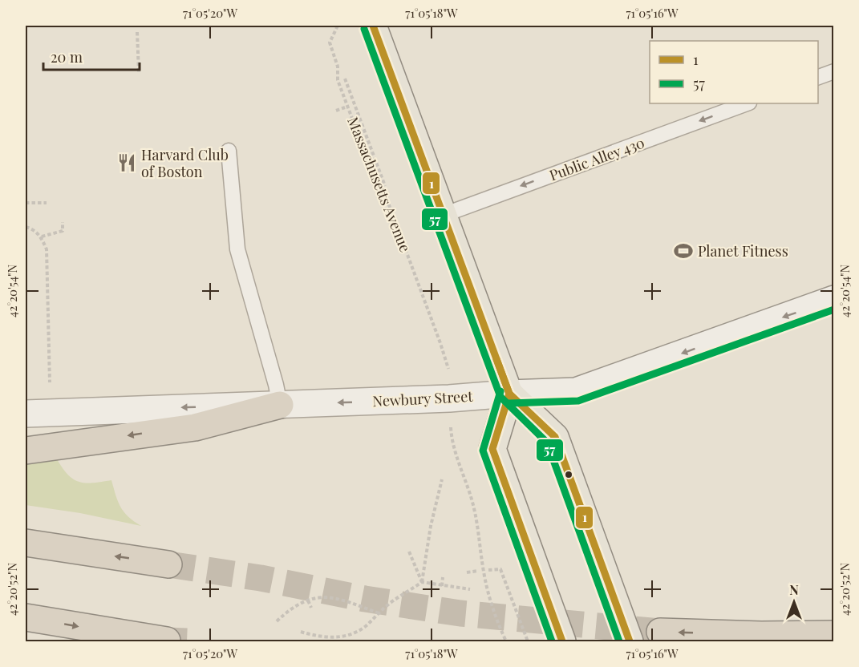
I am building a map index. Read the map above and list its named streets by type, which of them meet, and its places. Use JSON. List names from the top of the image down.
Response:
{
  "streets": {
    "street": ["Newbury Street"],
    "lane": ["Public Alley 430"],
    "path": ["Massachusetts Avenue"]
  },
  "one_way": ["Public Alley 430", "Newbury Street"],
  "places": {
    "restaurant": ["Harvard Club of Boston"],
    "sports": ["Planet Fitness"]
  },
  "lines": ["transit line 1", "transit line 57"],
  "legend": ["1", "57"],
  "scale_bar": "20 m",
  "north": "top",
  "coordinates": [
    "71°05'20\"W",
    "71°05'18\"W",
    "71°05'16\"W",
    "42°20'54\"N",
    "42°20'52\"N"
  ]
}
